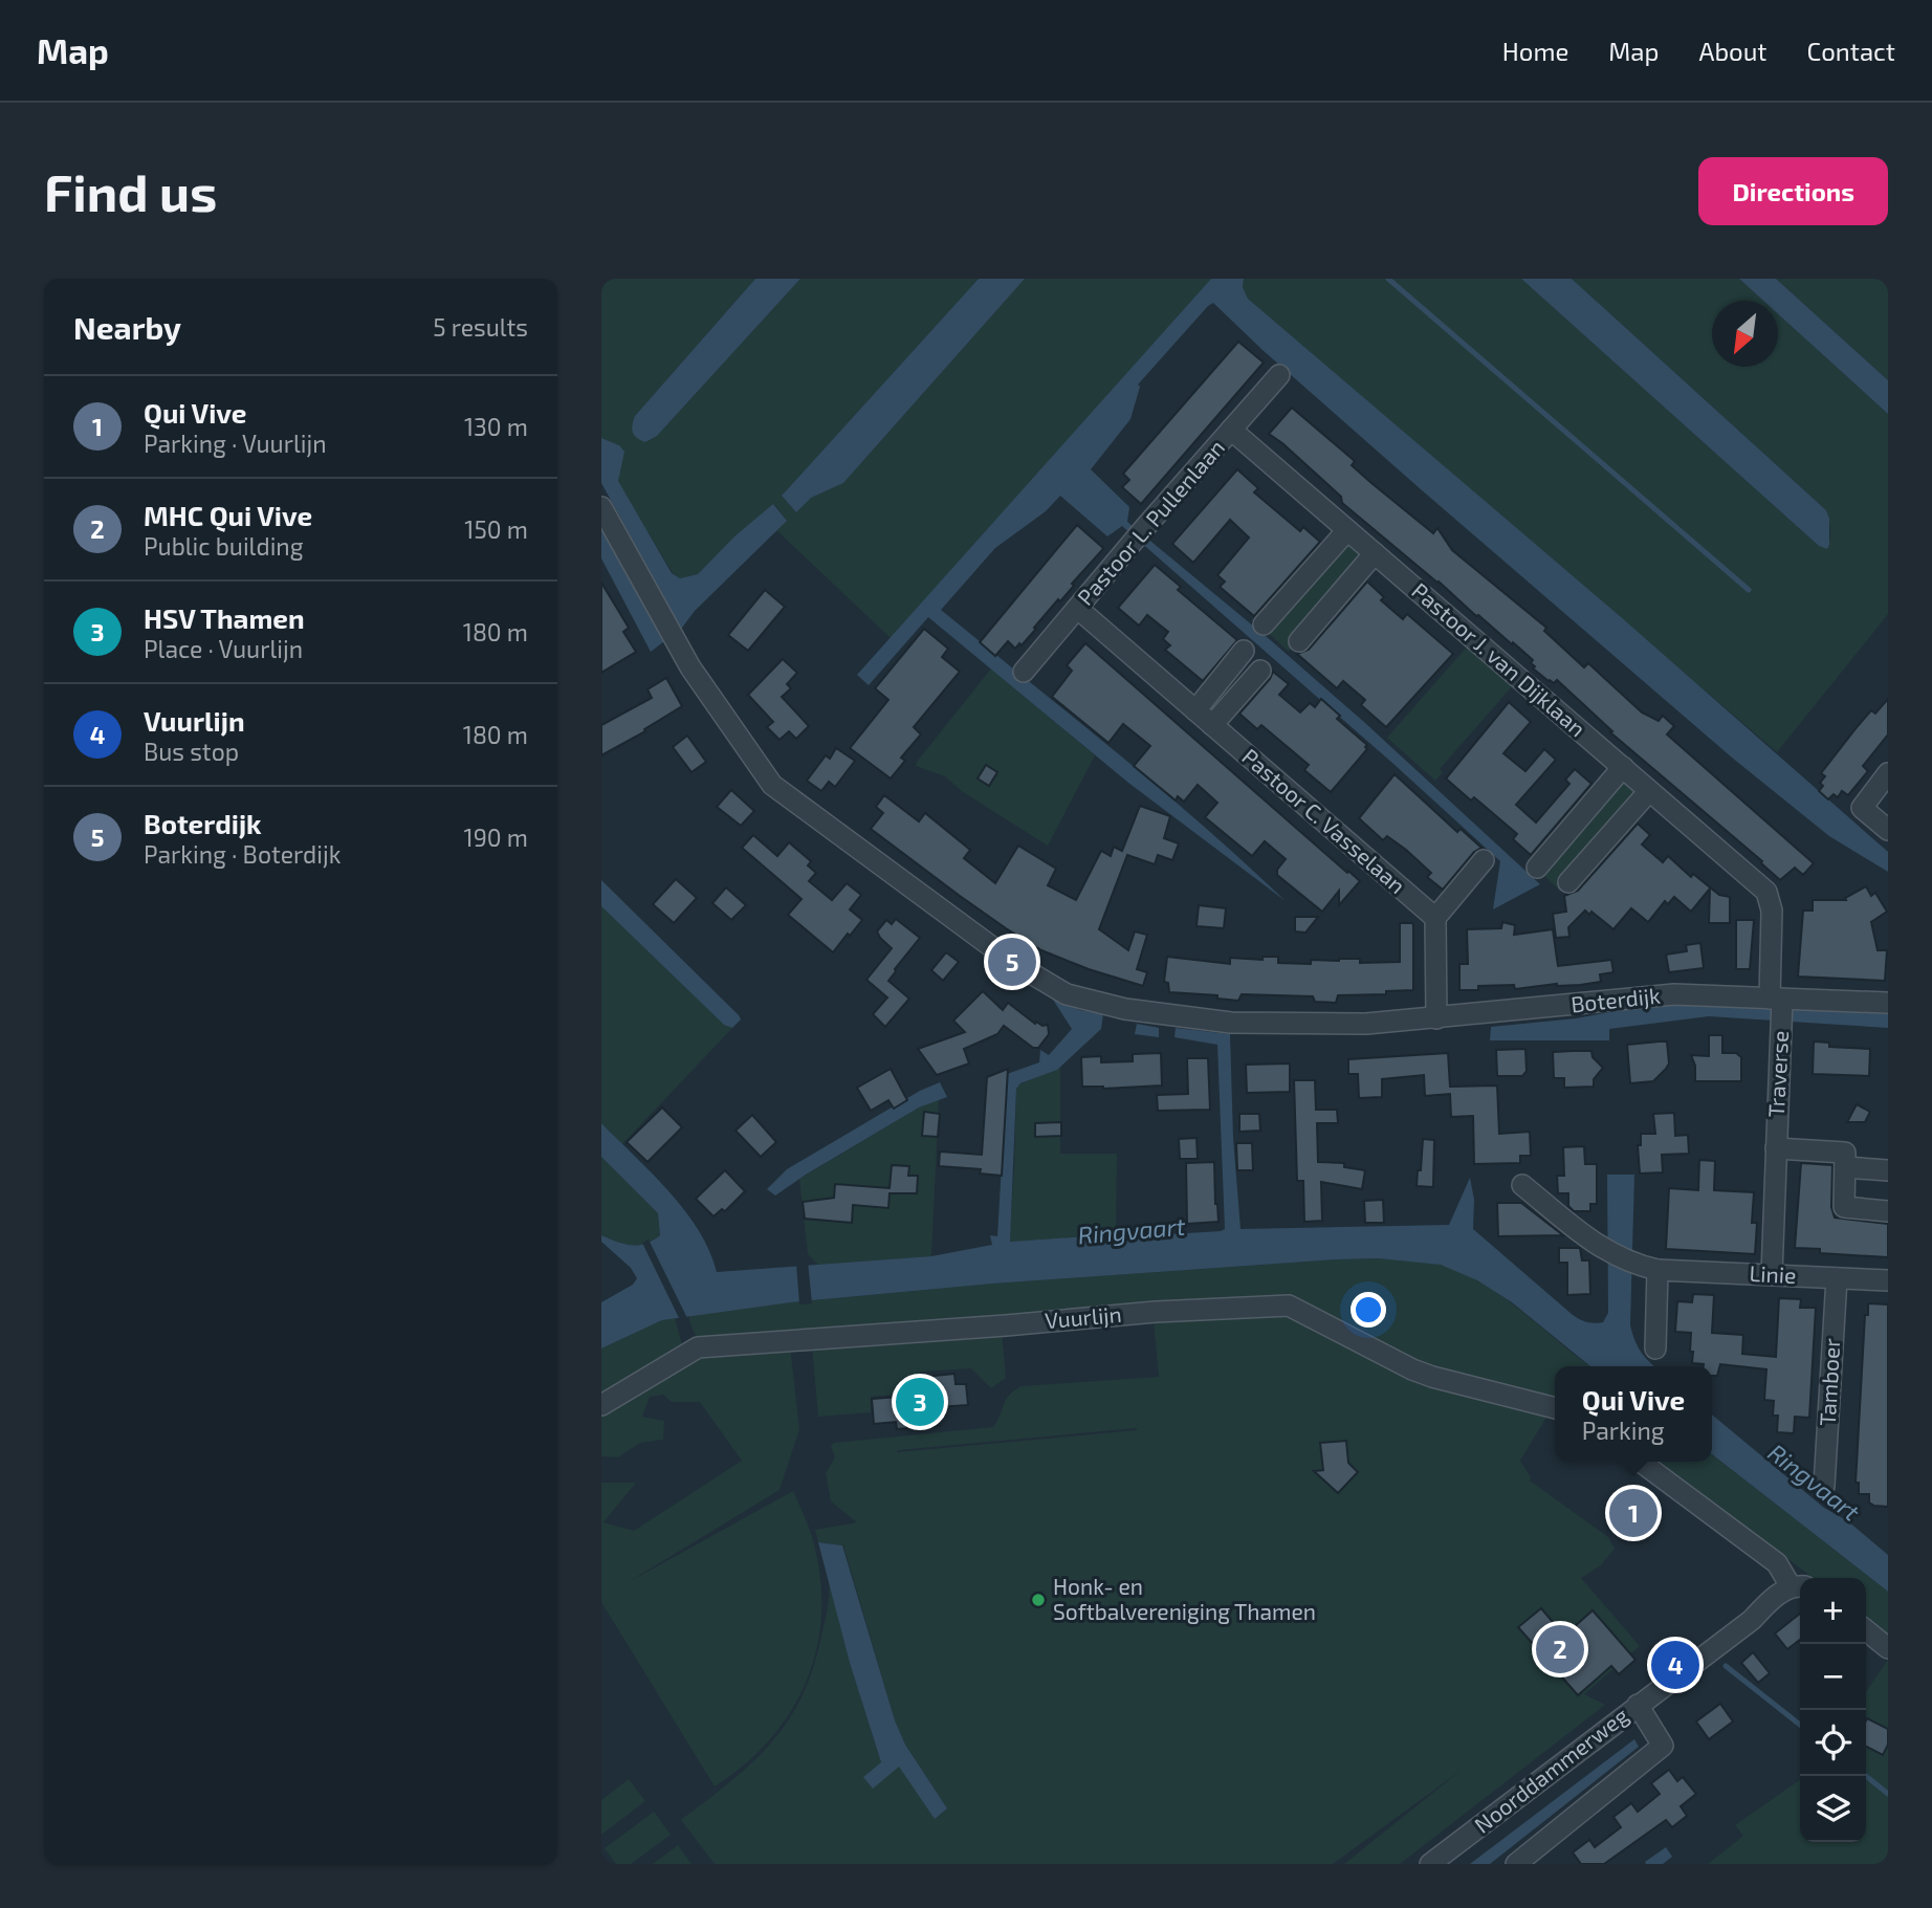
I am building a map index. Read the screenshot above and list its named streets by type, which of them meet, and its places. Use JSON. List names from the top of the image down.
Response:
{
  "streets": {
    "street": [
      "Pastoor L. Pullenlaan",
      "Pastoor J. van Dijklaan",
      "Pastoor C. Vasselaan",
      "Boterdijk",
      "Traverse",
      "Linie",
      "Vuurlijn",
      "Tamboer",
      "Noorddammerweg"
    ]
  },
  "crossings": [
    ["Pastoor L. Pullenlaan", "Pastoor J. van Dijklaan"],
    ["Pastoor L. Pullenlaan", "Pastoor C. Vasselaan"],
    ["Pastoor J. van Dijklaan", "Boterdijk"],
    ["Pastoor J. van Dijklaan", "Traverse"],
    ["Boterdijk", "Traverse"],
    ["Traverse", "Linie"],
    ["Linie", "Tamboer"]
  ],
  "water": ["Ringvaart"],
  "places": ["Honk- en Softbalvereniging Thamen"],
  "north": "bottom left",
  "page": {
    "header": "Map",
    "nav": [
      "Home",
      "Map",
      "About",
      "Contact"
    ],
    "buttons": "Directions",
    "title": "Find us",
    "heading": ["Nearby", "5 results"],
    "list": [
      {
        "mark": "1",
        "name": "Qui Vive",
        "note": "Parking · Vuurlijn",
        "value": "130 m"
      },
      {
        "mark": "2",
        "name": "MHC Qui Vive",
        "note": "Public building",
        "value": "150 m"
      },
      {
        "mark": "3",
        "name": "HSV Thamen",
        "note": "Place · Vuurlijn",
        "value": "180 m"
      },
      {
        "mark": "4",
        "name": "Vuurlijn",
        "note": "Bus stop",
        "value": "180 m"
      },
      {
        "mark": "5",
        "name": "Boterdijk",
        "note": "Parking · Boterdijk",
        "value": "190 m"
      }
    ],
    "pins": [
      "5",
      "3",
      "1",
      "2",
      "4"
    ],
    "popup": ["Qui Vive", "Parking"],
    "map_buttons": ["+", "−"]
  }
}
